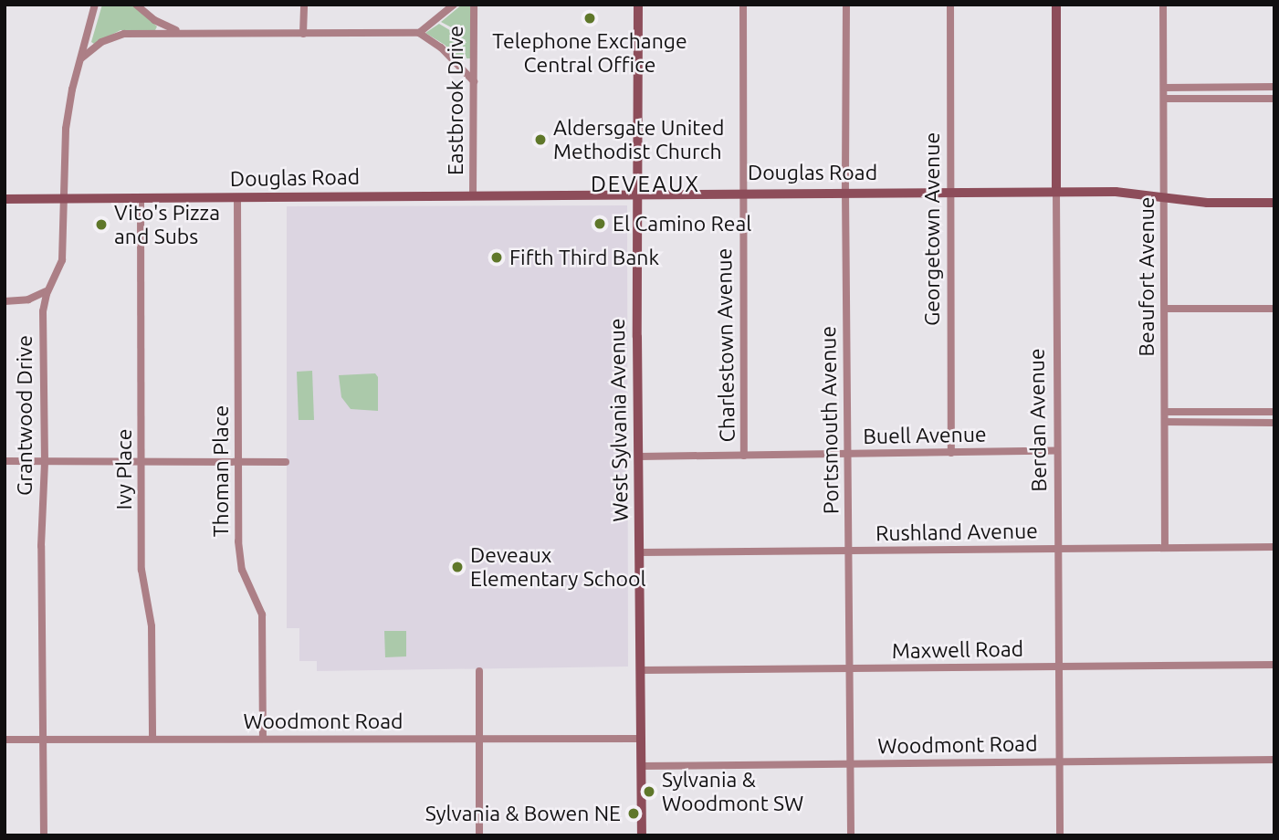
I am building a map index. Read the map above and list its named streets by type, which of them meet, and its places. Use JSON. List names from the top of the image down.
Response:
{
  "streets": {
    "street": [
      "Eastbrook Drive",
      "Douglas Road",
      "Georgetown Avenue",
      "Beaufort Avenue",
      "Charlestown Avenue",
      "Grantwood Drive",
      "West Sylvania Avenue",
      "Portsmouth Avenue",
      "Berdan Avenue",
      "Buell Avenue",
      "Ivy Place",
      "Thoman Place",
      "Rushland Avenue",
      "Maxwell Road",
      "Woodmont Road"
    ]
  },
  "crossings": [
    ["Eastbrook Drive", "Douglas Road"],
    ["Douglas Road", "Georgetown Avenue"],
    ["Douglas Road", "Beaufort Avenue"],
    ["Douglas Road", "Charlestown Avenue"],
    ["Douglas Road", "Grantwood Drive"],
    ["Douglas Road", "West Sylvania Avenue"],
    ["Douglas Road", "Portsmouth Avenue"],
    ["Douglas Road", "Berdan Avenue"],
    ["Douglas Road", "Ivy Place"],
    ["Douglas Road", "Thoman Place"],
    ["Georgetown Avenue", "Buell Avenue"],
    ["Beaufort Avenue", "Rushland Avenue"],
    ["Charlestown Avenue", "Buell Avenue"],
    ["Grantwood Drive", "Woodmont Road"],
    ["West Sylvania Avenue", "Buell Avenue"],
    ["West Sylvania Avenue", "Rushland Avenue"],
    ["West Sylvania Avenue", "Maxwell Road"],
    ["West Sylvania Avenue", "Woodmont Road"],
    ["Portsmouth Avenue", "Buell Avenue"],
    ["Portsmouth Avenue", "Rushland Avenue"],
    ["Portsmouth Avenue", "Maxwell Road"],
    ["Portsmouth Avenue", "Woodmont Road"],
    ["Berdan Avenue", "Buell Avenue"],
    ["Berdan Avenue", "Rushland Avenue"],
    ["Berdan Avenue", "Maxwell Road"],
    ["Berdan Avenue", "Woodmont Road"],
    ["Ivy Place", "Woodmont Road"],
    ["Thoman Place", "Woodmont Road"]
  ],
  "districts": ["DEVEAUX"],
  "places": [
    "Telephone Exchange Central Office",
    "Aldersgate United Methodist Church",
    "El Camino Real",
    "Vito's Pizza and Subs",
    "Fifth Third Bank",
    "Deveaux Elementary School",
    "Sylvania & Woodmont SW",
    "Sylvania & Bowen NE"
  ]
}
